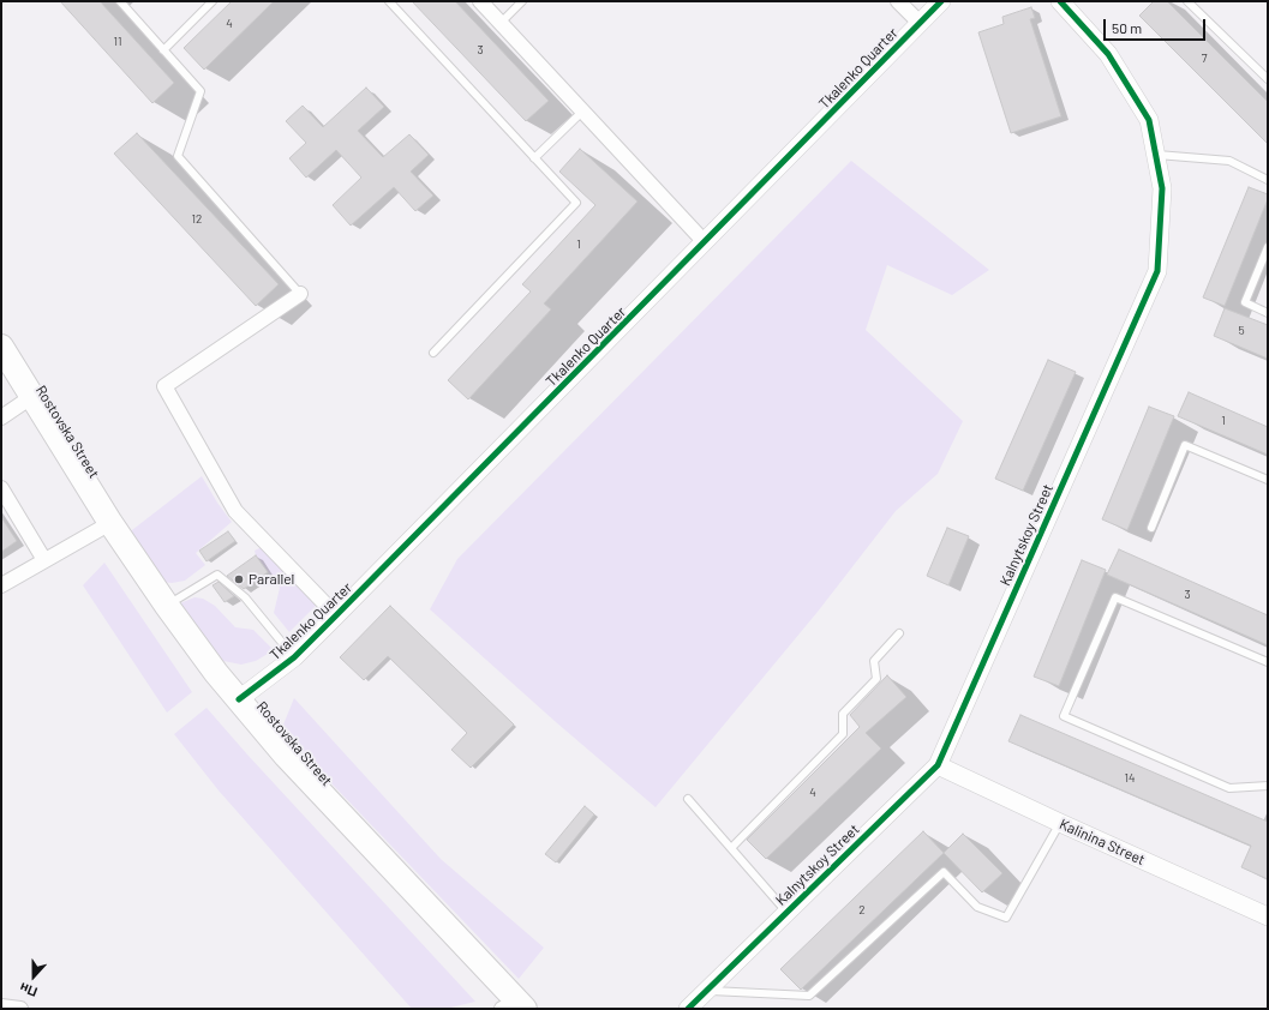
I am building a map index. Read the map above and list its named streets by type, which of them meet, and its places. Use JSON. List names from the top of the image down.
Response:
{
  "streets": {
    "highway": ["Rostovska Street"],
    "street": ["Tkalenko Quarter", "Kalnytskoy Street", "Kalinina Street"]
  },
  "crossings": [
    ["Tkalenko Quarter", "Rostovska Street"],
    ["Kalnytskoy Street", "Kalinina Street"]
  ],
  "places": ["Parallel"],
  "house_numbers": [
    "4",
    "11",
    "3",
    "7",
    "12",
    "1",
    "5",
    "1",
    "3",
    "14",
    "4",
    "2"
  ],
  "scale_bar": "50 m",
  "north": "bottom"
}
